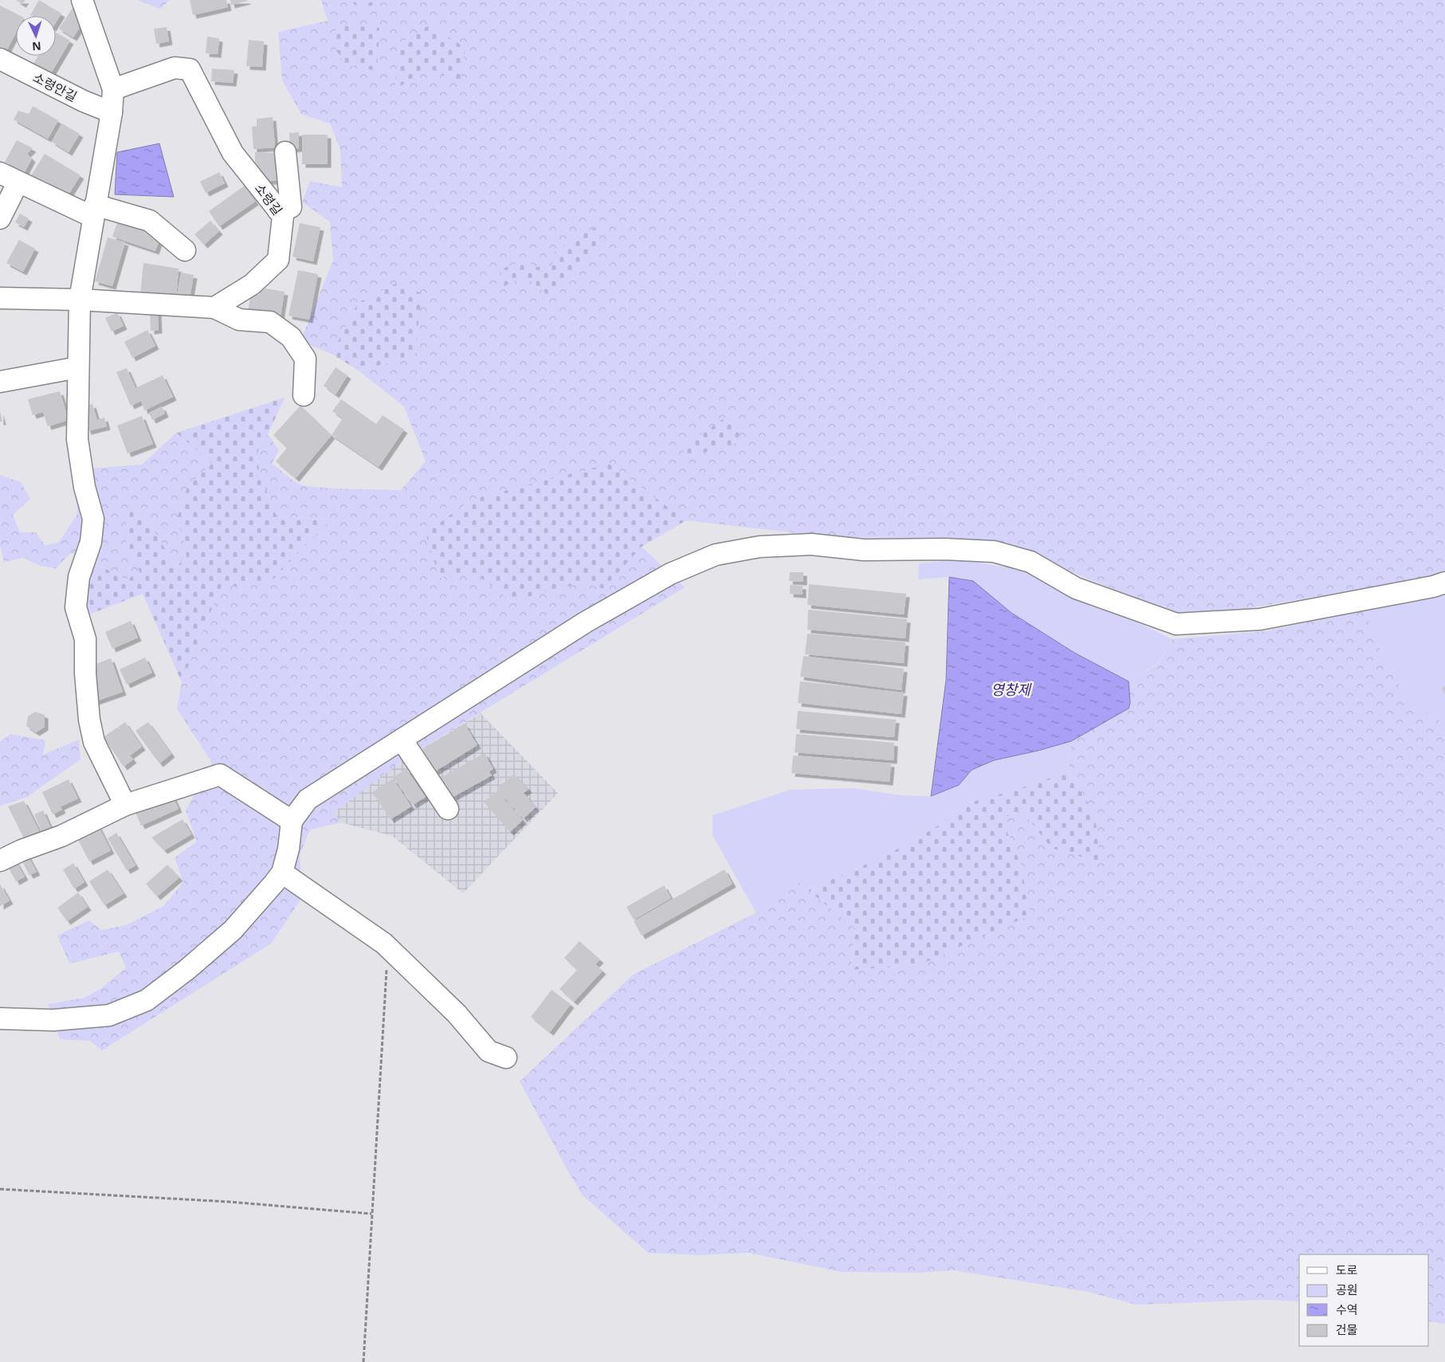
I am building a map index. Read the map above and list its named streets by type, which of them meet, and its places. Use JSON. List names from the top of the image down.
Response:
{
  "streets": {
    "street": ["소령안길", "소령길"]
  },
  "water": ["영창제"],
  "legend": [
    "도로",
    "공원",
    "수역",
    "건물"
  ],
  "north": "bottom"
}
